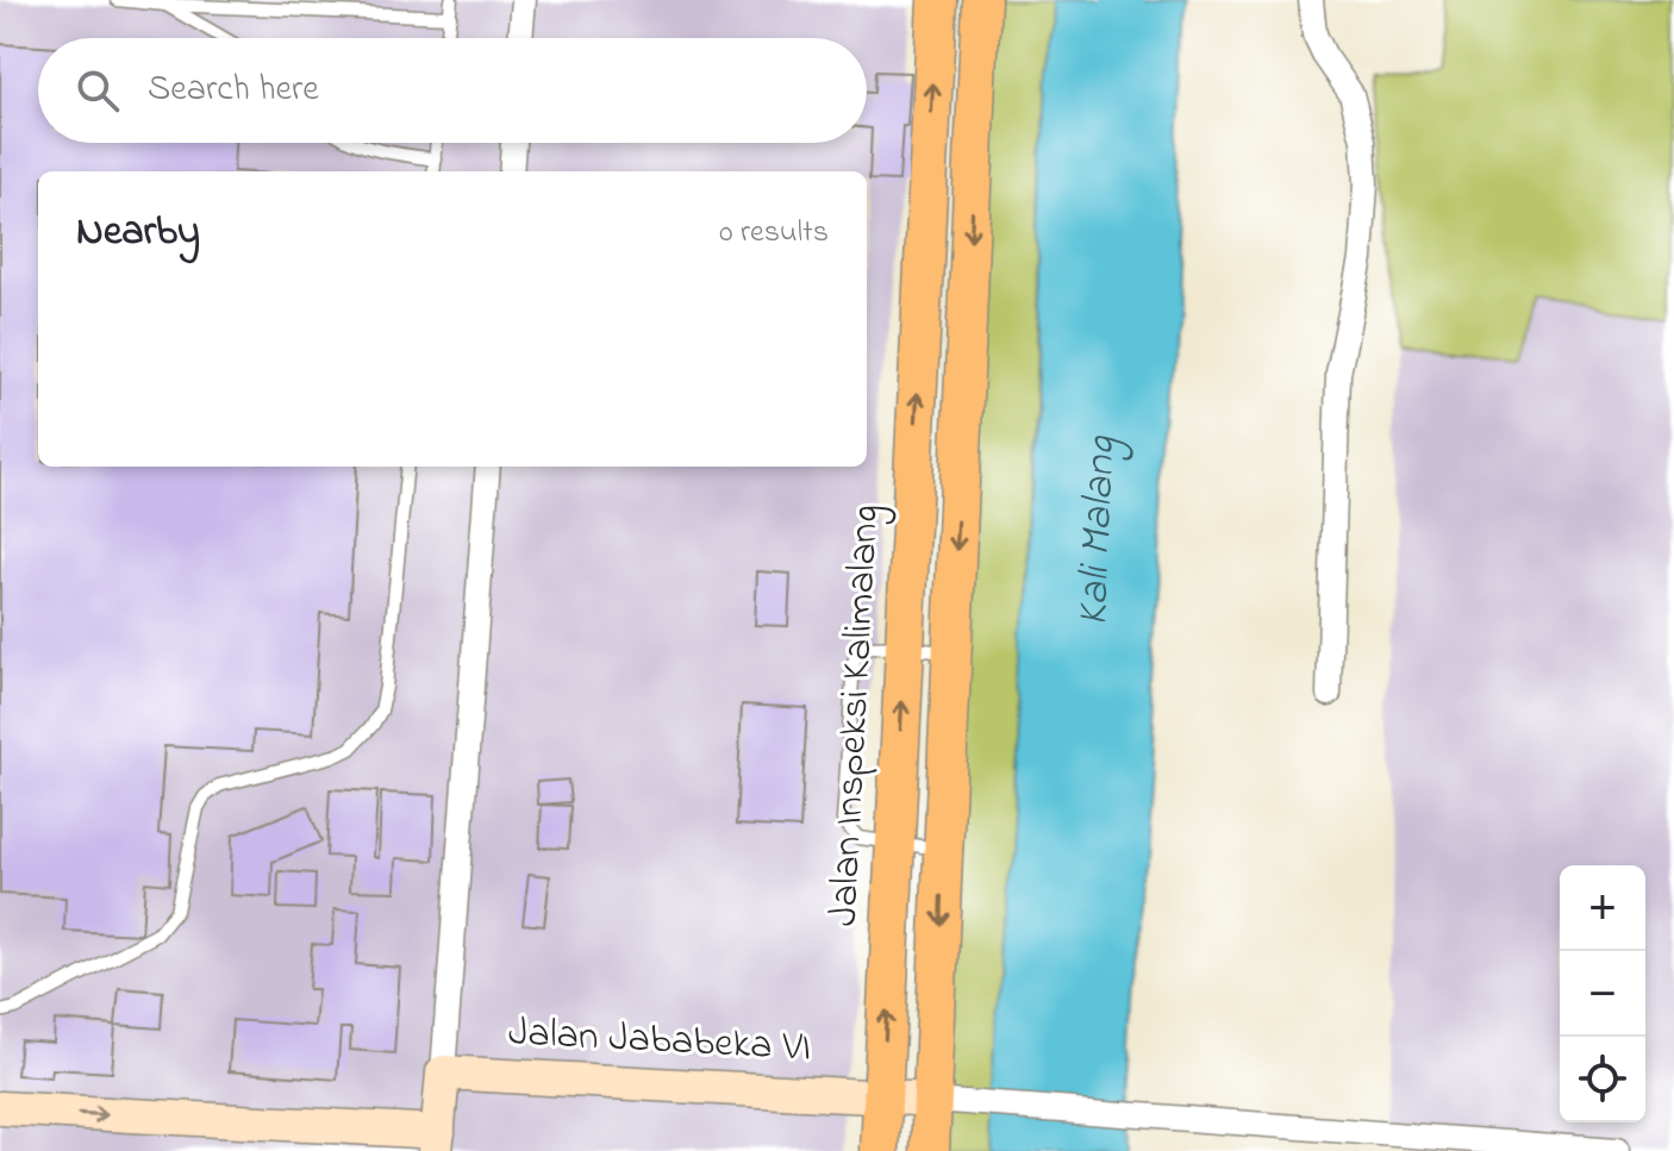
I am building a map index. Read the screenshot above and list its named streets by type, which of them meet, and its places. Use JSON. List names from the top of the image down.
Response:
{
  "streets": {
    "main road": ["Jalan Inspeksi Kalimalang", "Jalan Jababeka VI"]
  },
  "crossings": [
    ["Jalan Inspeksi Kalimalang", "Jalan Jababeka VI"]
  ],
  "water": ["Kali Malang"],
  "page": {
    "search": "Search here",
    "heading": ["Nearby", "0 results"],
    "map_buttons": ["+", "−"]
  }
}
